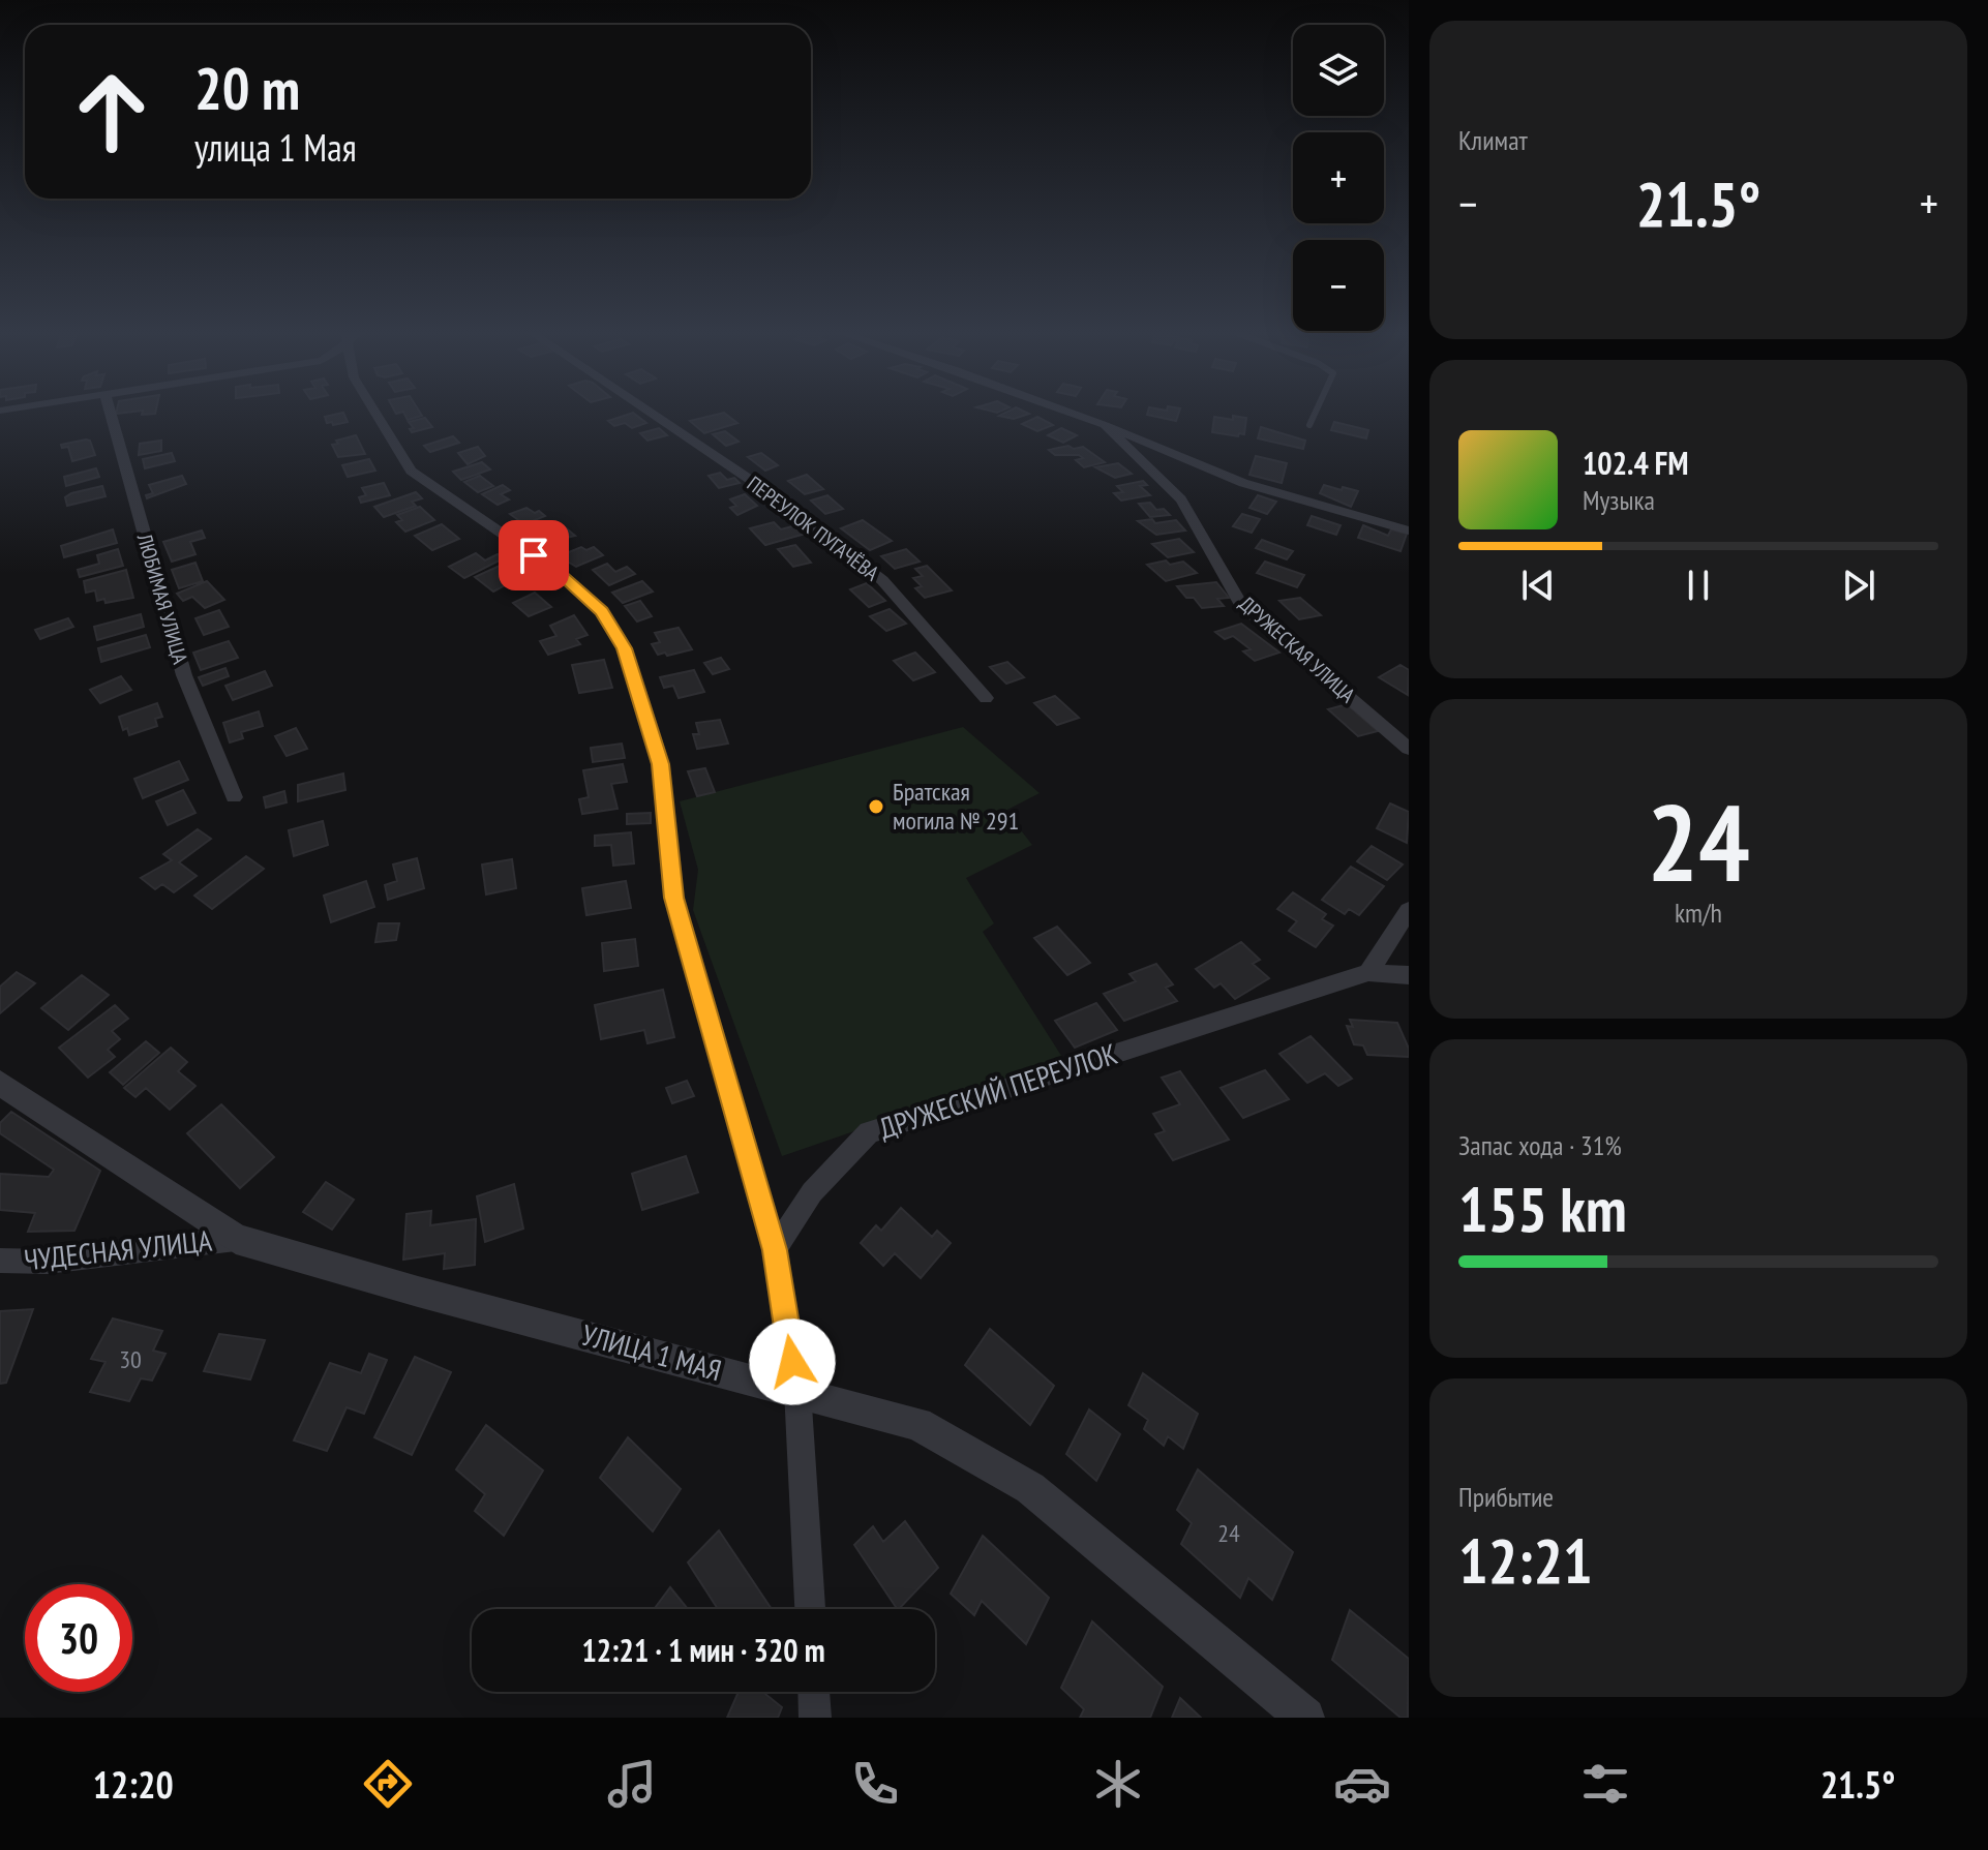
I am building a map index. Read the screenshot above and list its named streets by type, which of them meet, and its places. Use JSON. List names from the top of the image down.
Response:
{
  "streets": {
    "street": [
      "ПЕРЕУЛОК ПУГАЧЁВА",
      "ЛЮБИМАЯ УЛИЦА",
      "ДРУЖЕСКАЯ УЛИЦА",
      "ДРУЖЕСКИЙ ПЕРЕУЛОК",
      "ЧУДЕСНАЯ УЛИЦА",
      "УЛИЦА 1 МАЯ"
    ]
  },
  "crossings": [
    ["ЧУДЕСНАЯ УЛИЦА", "УЛИЦА 1 МАЯ"]
  ],
  "places": ["Братская могила № 291"],
  "house_numbers": ["30", "24"],
  "page": {
    "tile": [
      "Климат",
      ["24", "km/h"],
      ["Запас хода · 31%", "155 km"],
      ["Прибытие", "12:21"]
    ],
    "map_buttons": ["+", "−"],
    "turn": ["20 m", "улица 1 Мая"],
    "heat": ["−", "21.5°", "+"],
    "song": ["102.4 FM", "Музыка"],
    "limit": "30",
    "trip": "12:21 · 1 мин · 320 m",
    "tabs": ["12:20", "21.5°"]
  }
}
